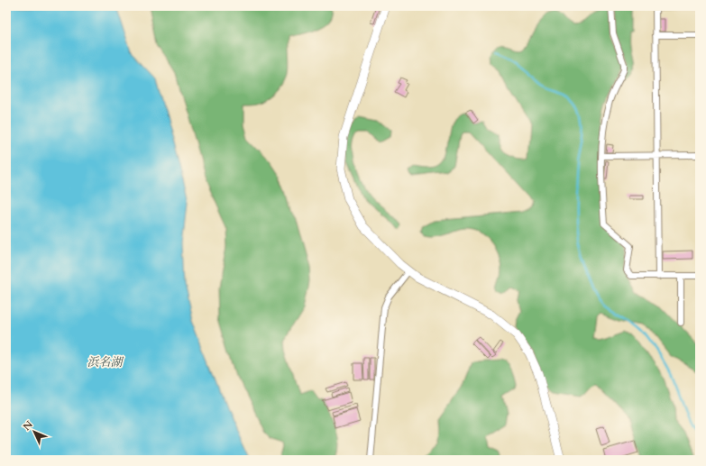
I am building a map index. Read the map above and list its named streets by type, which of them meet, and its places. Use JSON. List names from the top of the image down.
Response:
{
  "water": ["浜名湖"],
  "north": "top left"
}
